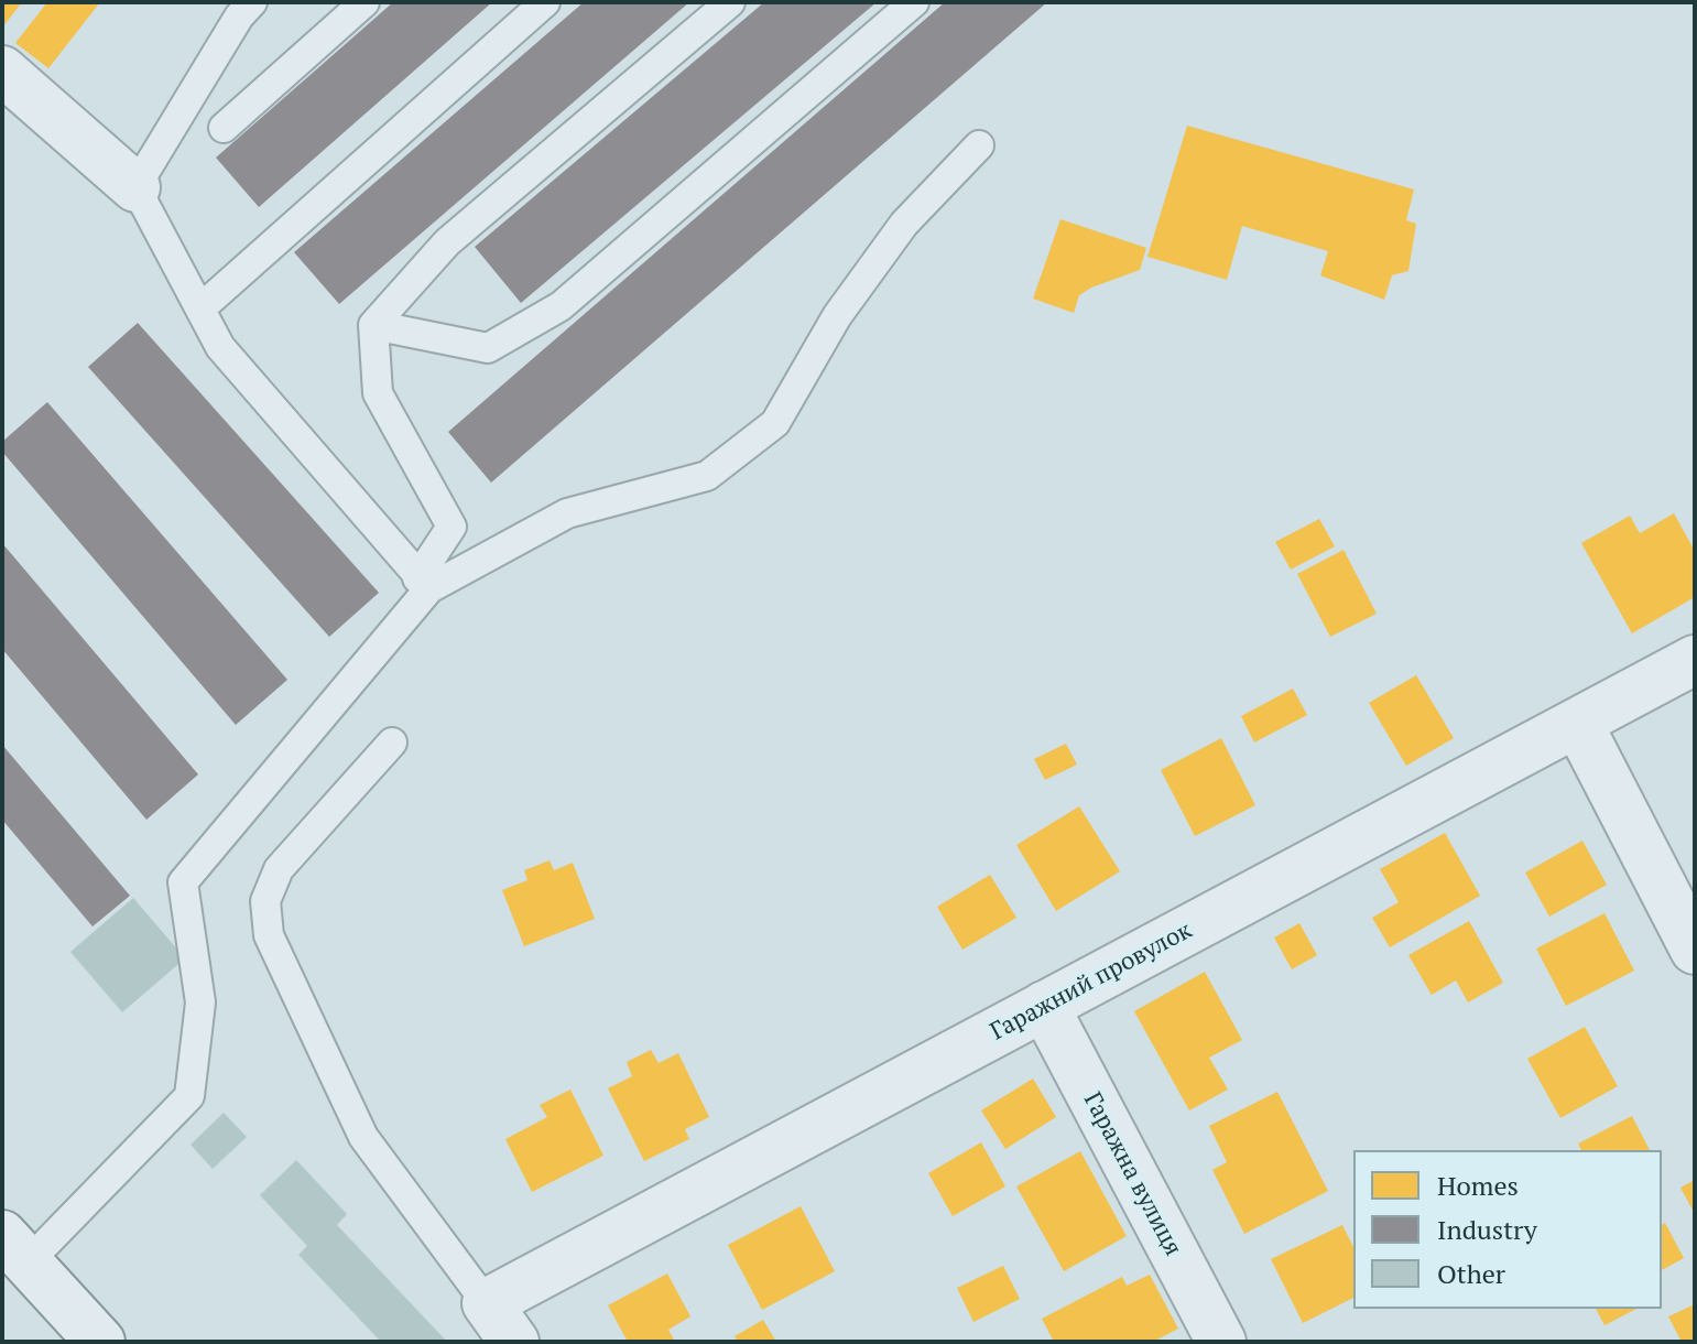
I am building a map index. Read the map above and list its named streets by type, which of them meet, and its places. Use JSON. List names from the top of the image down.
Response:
{
  "streets": {
    "street": ["Гаражний провулок", "Гаражна вулиця"]
  },
  "crossings": [
    ["Гаражний провулок", "Гаражна вулиця"]
  ],
  "legend": ["Homes", "Industry", "Other"]
}
